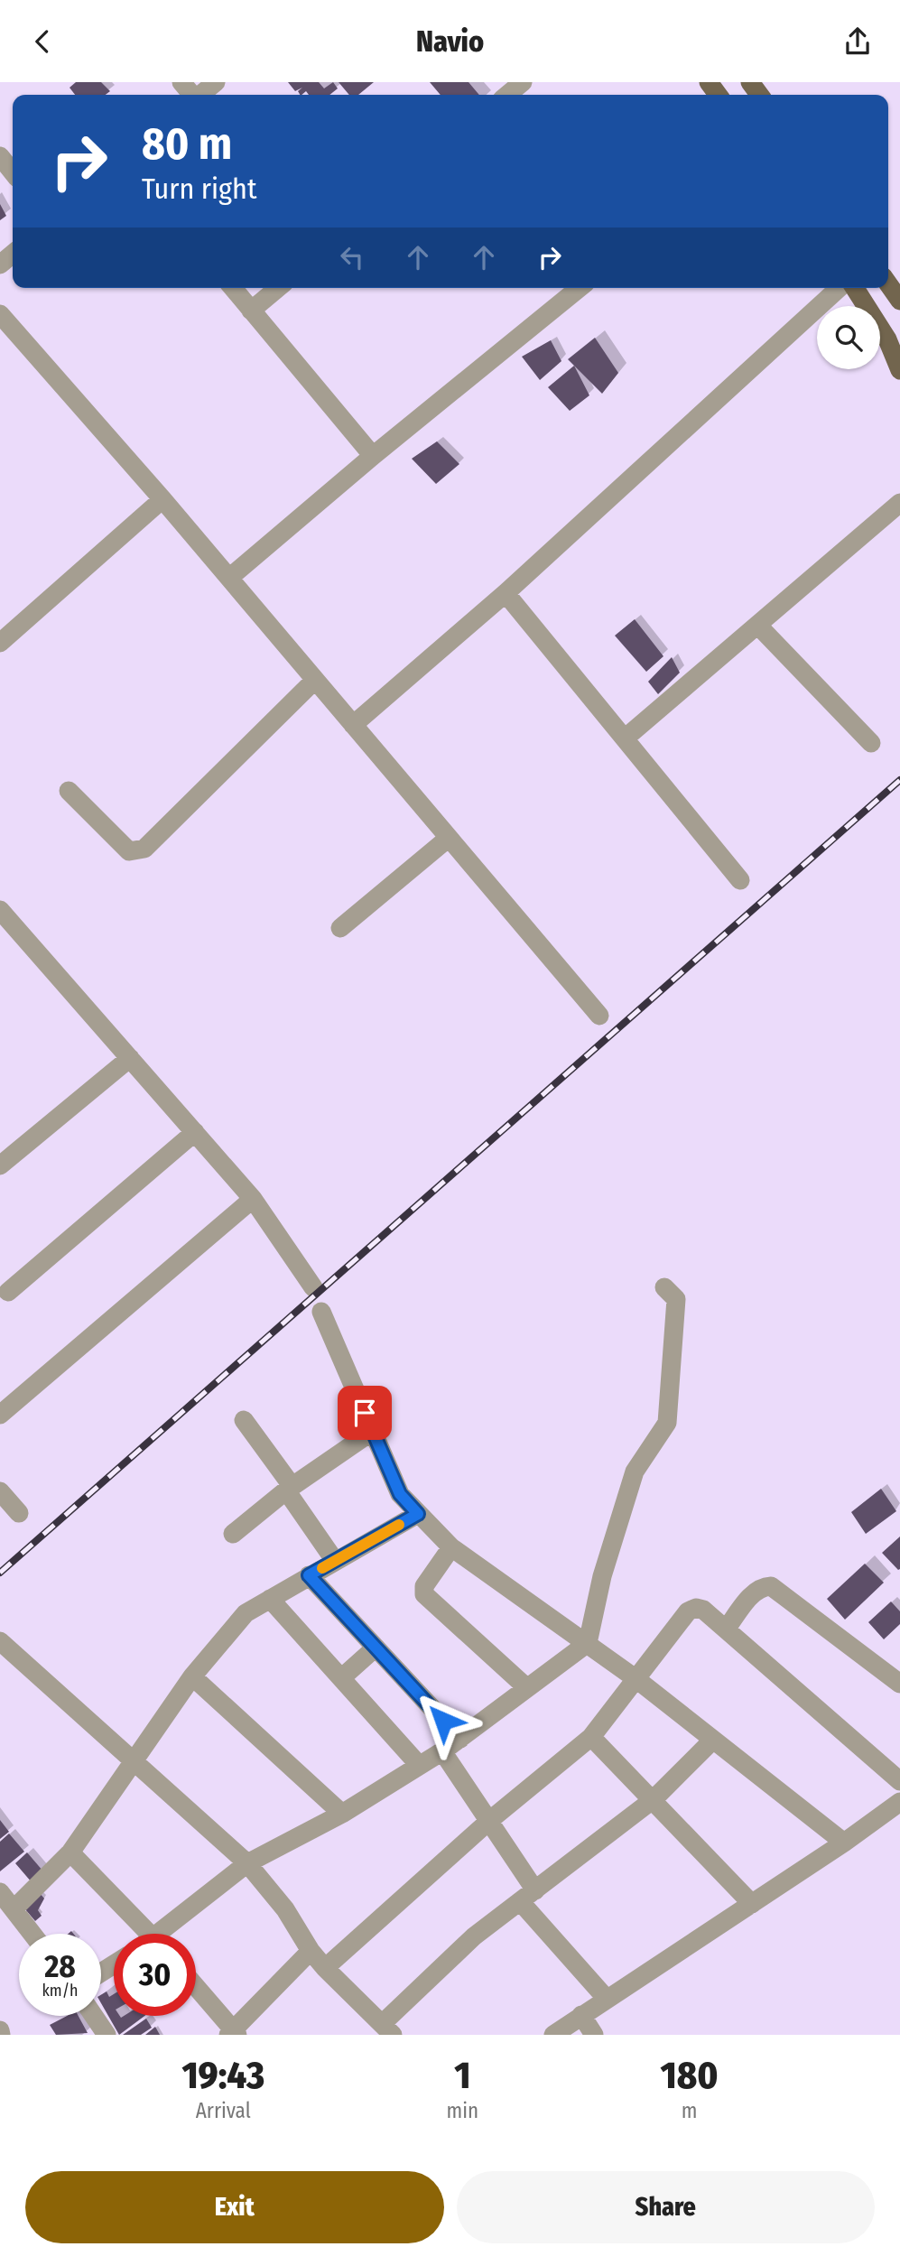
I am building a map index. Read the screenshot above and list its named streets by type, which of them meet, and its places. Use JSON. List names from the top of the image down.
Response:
{
  "page": {
    "header": "Navio",
    "turn": ["80 m", "Turn right"],
    "speed": "28 km/h",
    "limit": "30",
    "eta": [
      "19:43",
      "Arrival",
      "1",
      "min",
      "180",
      "m"
    ],
    "buttons": ["Exit", "Share"]
  }
}
